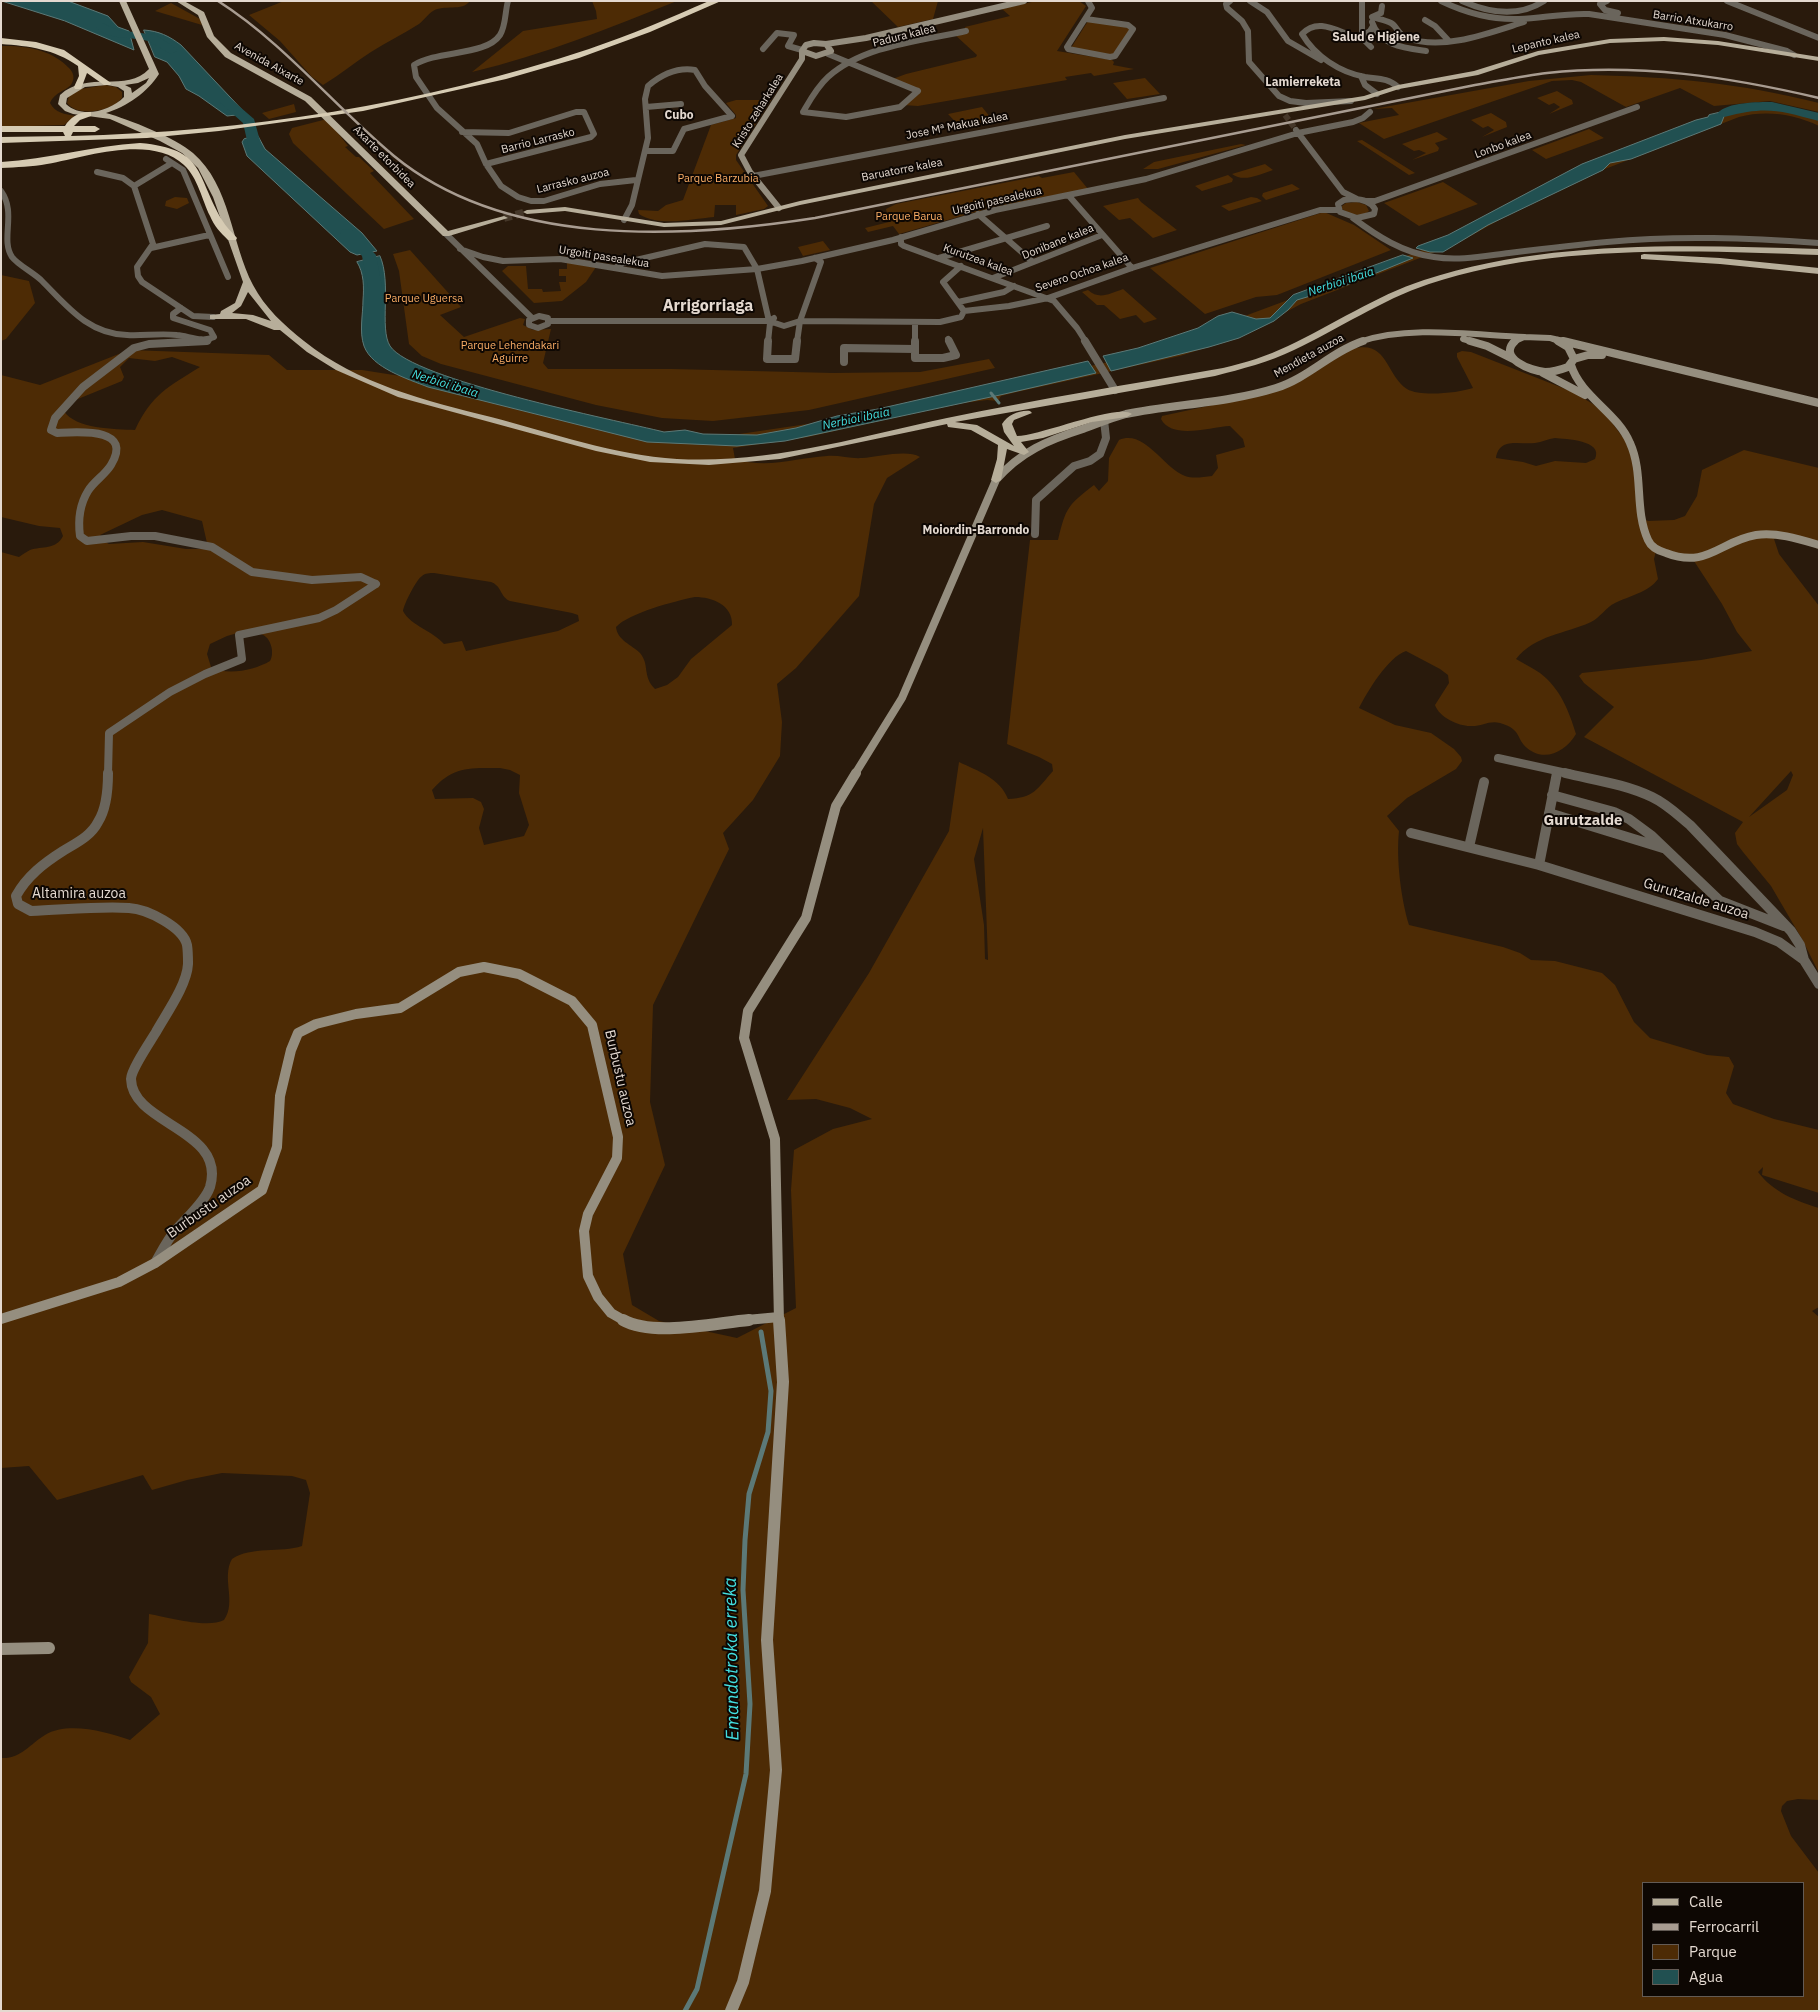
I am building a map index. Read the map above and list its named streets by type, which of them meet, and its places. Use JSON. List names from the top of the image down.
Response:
{
  "streets": {
    "main road": [
      "Lepanto kalea",
      "Avenida Aixarte",
      "Axarte etorbidea",
      "Baruatorre kalea"
    ],
    "street": [
      "Barrio Atxukarro",
      "Padura kalea",
      "Kristo zeharkalea",
      "Jose Mª Makua kalea",
      "Barrio Larrasko",
      "Lonbo kalea",
      "Larrasko auzoa",
      "Urgoiti pasealekua",
      "Donibane kalea",
      "Kurutzea kalea",
      "Severo Ochoa kalea",
      "Mendieta auzoa",
      "Altamira auzoa",
      "Gurutzalde auzoa",
      "Burbustu auzoa"
    ]
  },
  "crossings": [
    ["Barrio Atxukarro", "Lepanto kalea"],
    ["Lepanto kalea", "Baruatorre kalea"],
    ["Avenida Aixarte", "Axarte etorbidea"],
    ["Kristo zeharkalea", "Jose Mª Makua kalea"],
    ["Kristo zeharkalea", "Baruatorre kalea"],
    ["Barrio Larrasko", "Larrasko auzoa"],
    ["Urgoiti pasealekua", "Kurutzea kalea"],
    ["Donibane kalea", "Kurutzea kalea"],
    ["Kurutzea kalea", "Severo Ochoa kalea"],
    ["Mendieta auzoa", "Burbustu auzoa"],
    ["Altamira auzoa", "Burbustu auzoa"]
  ],
  "districts": [
    "Salud e Higiene",
    "Lamierreketa",
    "Cubo",
    "Arrigorriaga",
    "Moiordin-Barrondo",
    "Gurutzalde"
  ],
  "water": ["Nerbioi ibaia", "Emandotroka erreka"],
  "parks": [
    "Parque Barzubia",
    "Parque Barua",
    "Parque Uguersa",
    "Parque Lehendakari Aguirre"
  ],
  "legend": [
    "Calle",
    "Ferrocarril",
    "Parque",
    "Agua"
  ]
}
